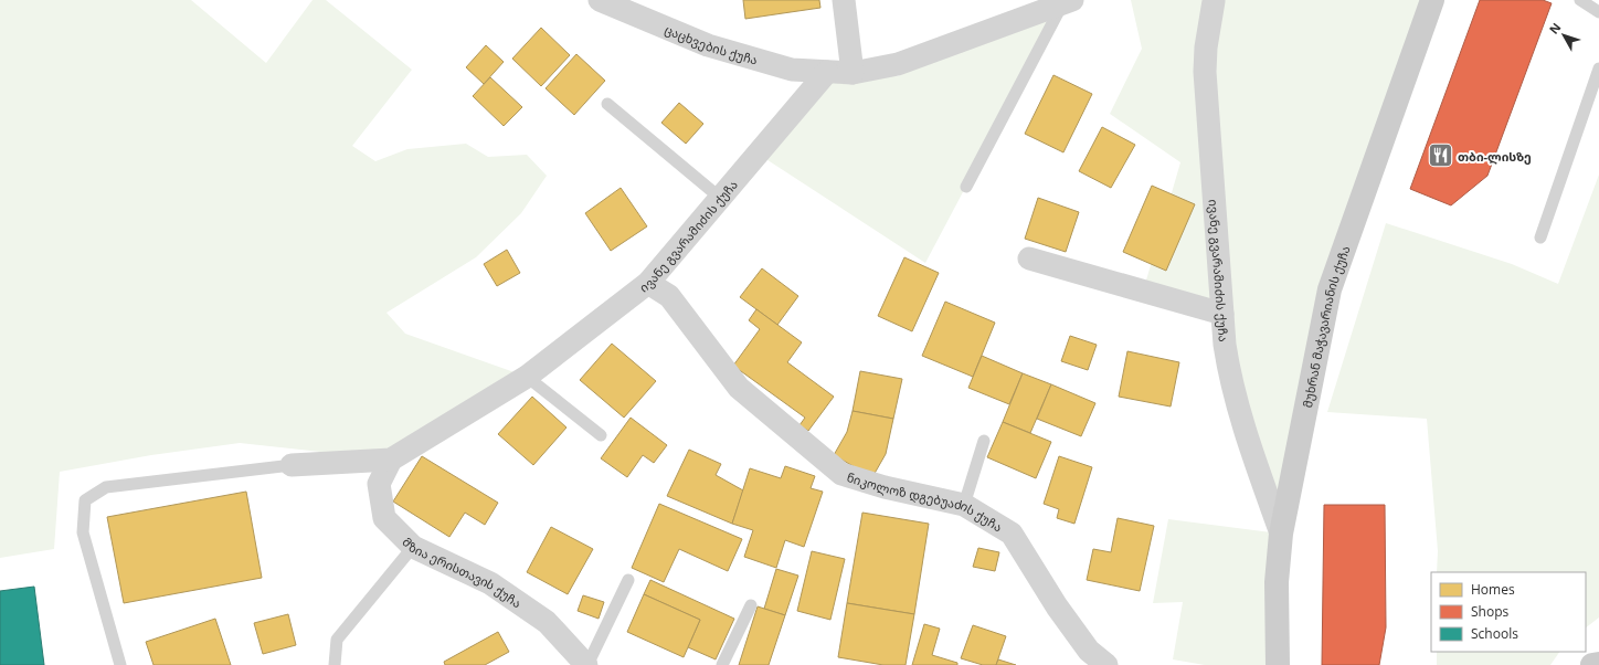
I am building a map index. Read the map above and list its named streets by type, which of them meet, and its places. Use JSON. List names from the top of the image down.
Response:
{
  "streets": {
    "main road": ["მუხრან მაჭავარიანის ქუჩა"],
    "street": [
      "ცაცხვების ქუჩა",
      "ივანე გვარამიძის ქუჩა",
      "ნიკოლოზ დგებუაძის ქუჩა",
      "მზია ერისთავის ქუჩა"
    ]
  },
  "crossings": [
    ["ცაცხვების ქუჩა", "ივანე გვარამიძის ქუჩა"],
    ["ივანე გვარამიძის ქუჩა", "მუხრან მაჭავარიანის ქუჩა"],
    ["ივანე გვარამიძის ქუჩა", "ნიკოლოზ დგებუაძის ქუჩა"],
    ["ივანე გვარამიძის ქუჩა", "მზია ერისთავის ქუჩა"]
  ],
  "places": {
    "restaurant": ["თბი-ლისზე"]
  },
  "legend": ["Homes", "Shops", "Schools"],
  "north": "top left"
}
